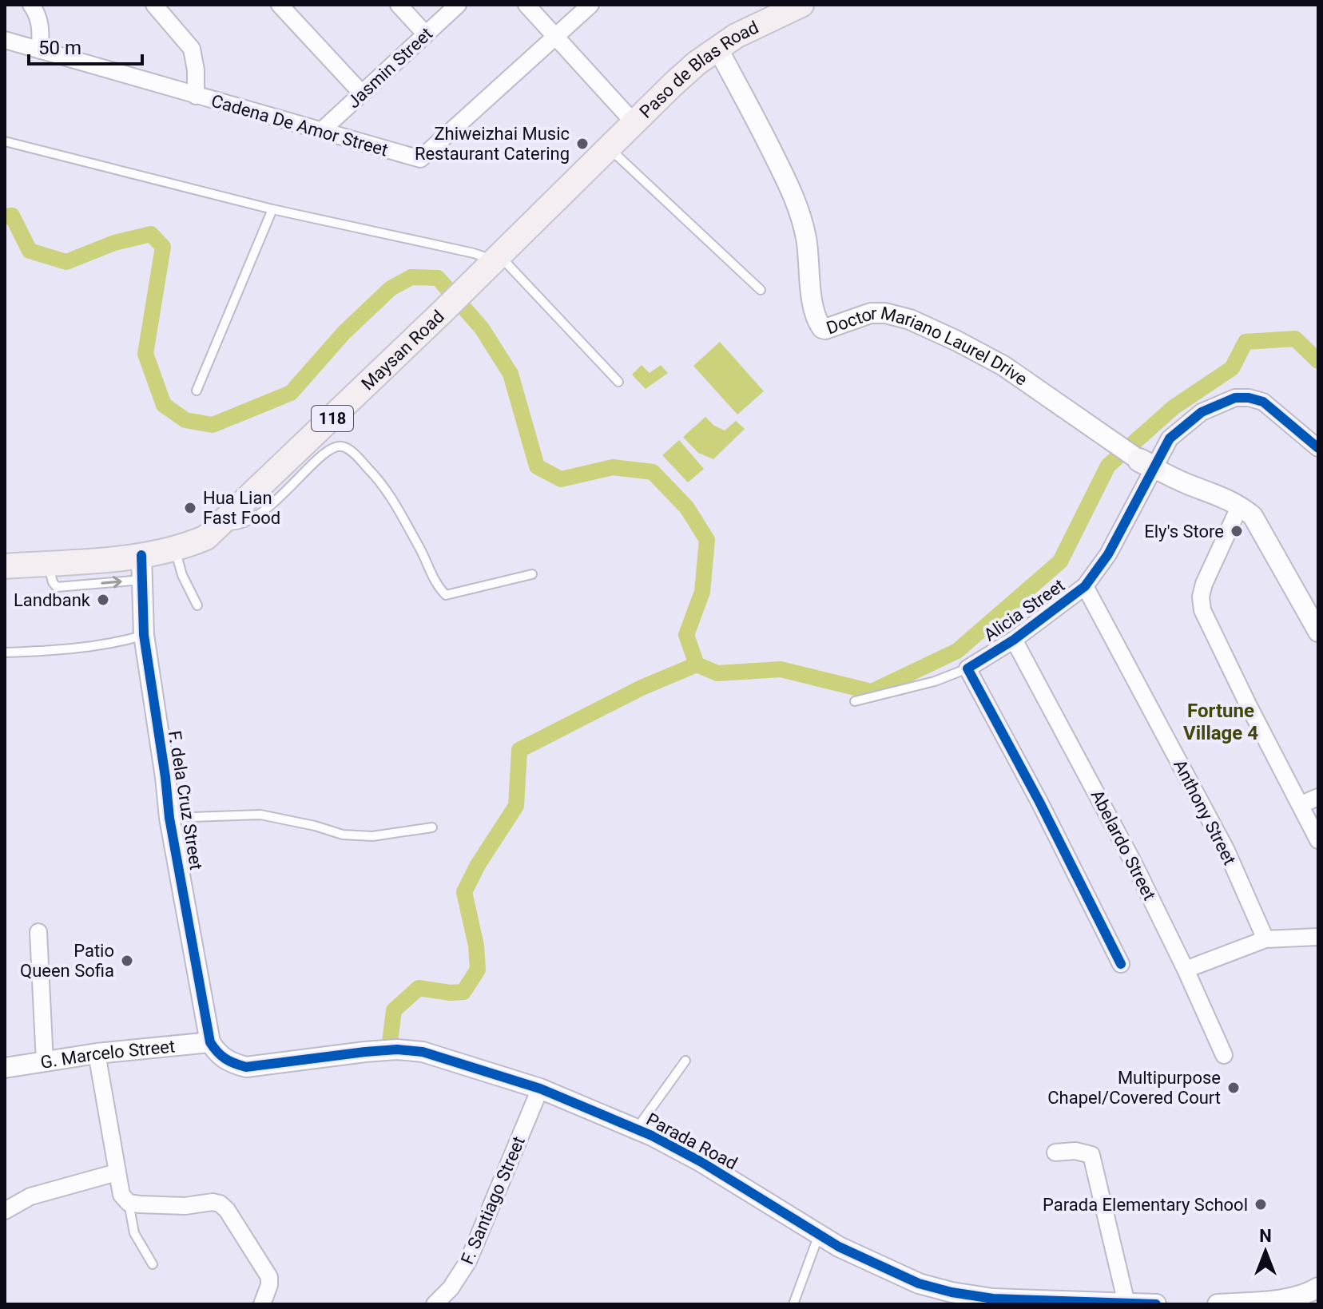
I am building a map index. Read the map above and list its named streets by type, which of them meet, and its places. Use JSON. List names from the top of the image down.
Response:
{
  "streets": {
    "main road": ["Paso de Blas Road", "Maysan Road", "118"],
    "street": [
      "Jasmin Street",
      "Cadena De Amor Street",
      "Doctor Mariano Laurel Drive",
      "Alicia Street",
      "F. dela Cruz Street",
      "Anthony Street",
      "Abelardo Street",
      "G. Marcelo Street",
      "Parada Road",
      "F. Santiago Street"
    ]
  },
  "crossings": [
    ["Jasmin Street", "Cadena De Amor Street"],
    ["Paso de Blas Road", "Maysan Road"],
    ["Paso de Blas Road", "Doctor Mariano Laurel Drive"],
    ["Maysan Road", "F. dela Cruz Street"],
    ["Doctor Mariano Laurel Drive", "Alicia Street"],
    ["Alicia Street", "Anthony Street"],
    ["Alicia Street", "Abelardo Street"],
    ["F. dela Cruz Street", "G. Marcelo Street"],
    ["F. dela Cruz Street", "Parada Road"],
    ["G. Marcelo Street", "Parada Road"],
    ["Parada Road", "F. Santiago Street"]
  ],
  "districts": ["Fortune Village 4"],
  "places": [
    "Zhiweizhai Music Restaurant Catering",
    "Hua Lian Fast Food",
    "Ely's Store",
    "Landbank",
    "Patio Queen Sofia",
    "Multipurpose Chapel/Covered Court",
    "Parada Elementary School"
  ],
  "scale_bar": "50 m",
  "north": "top"
}
